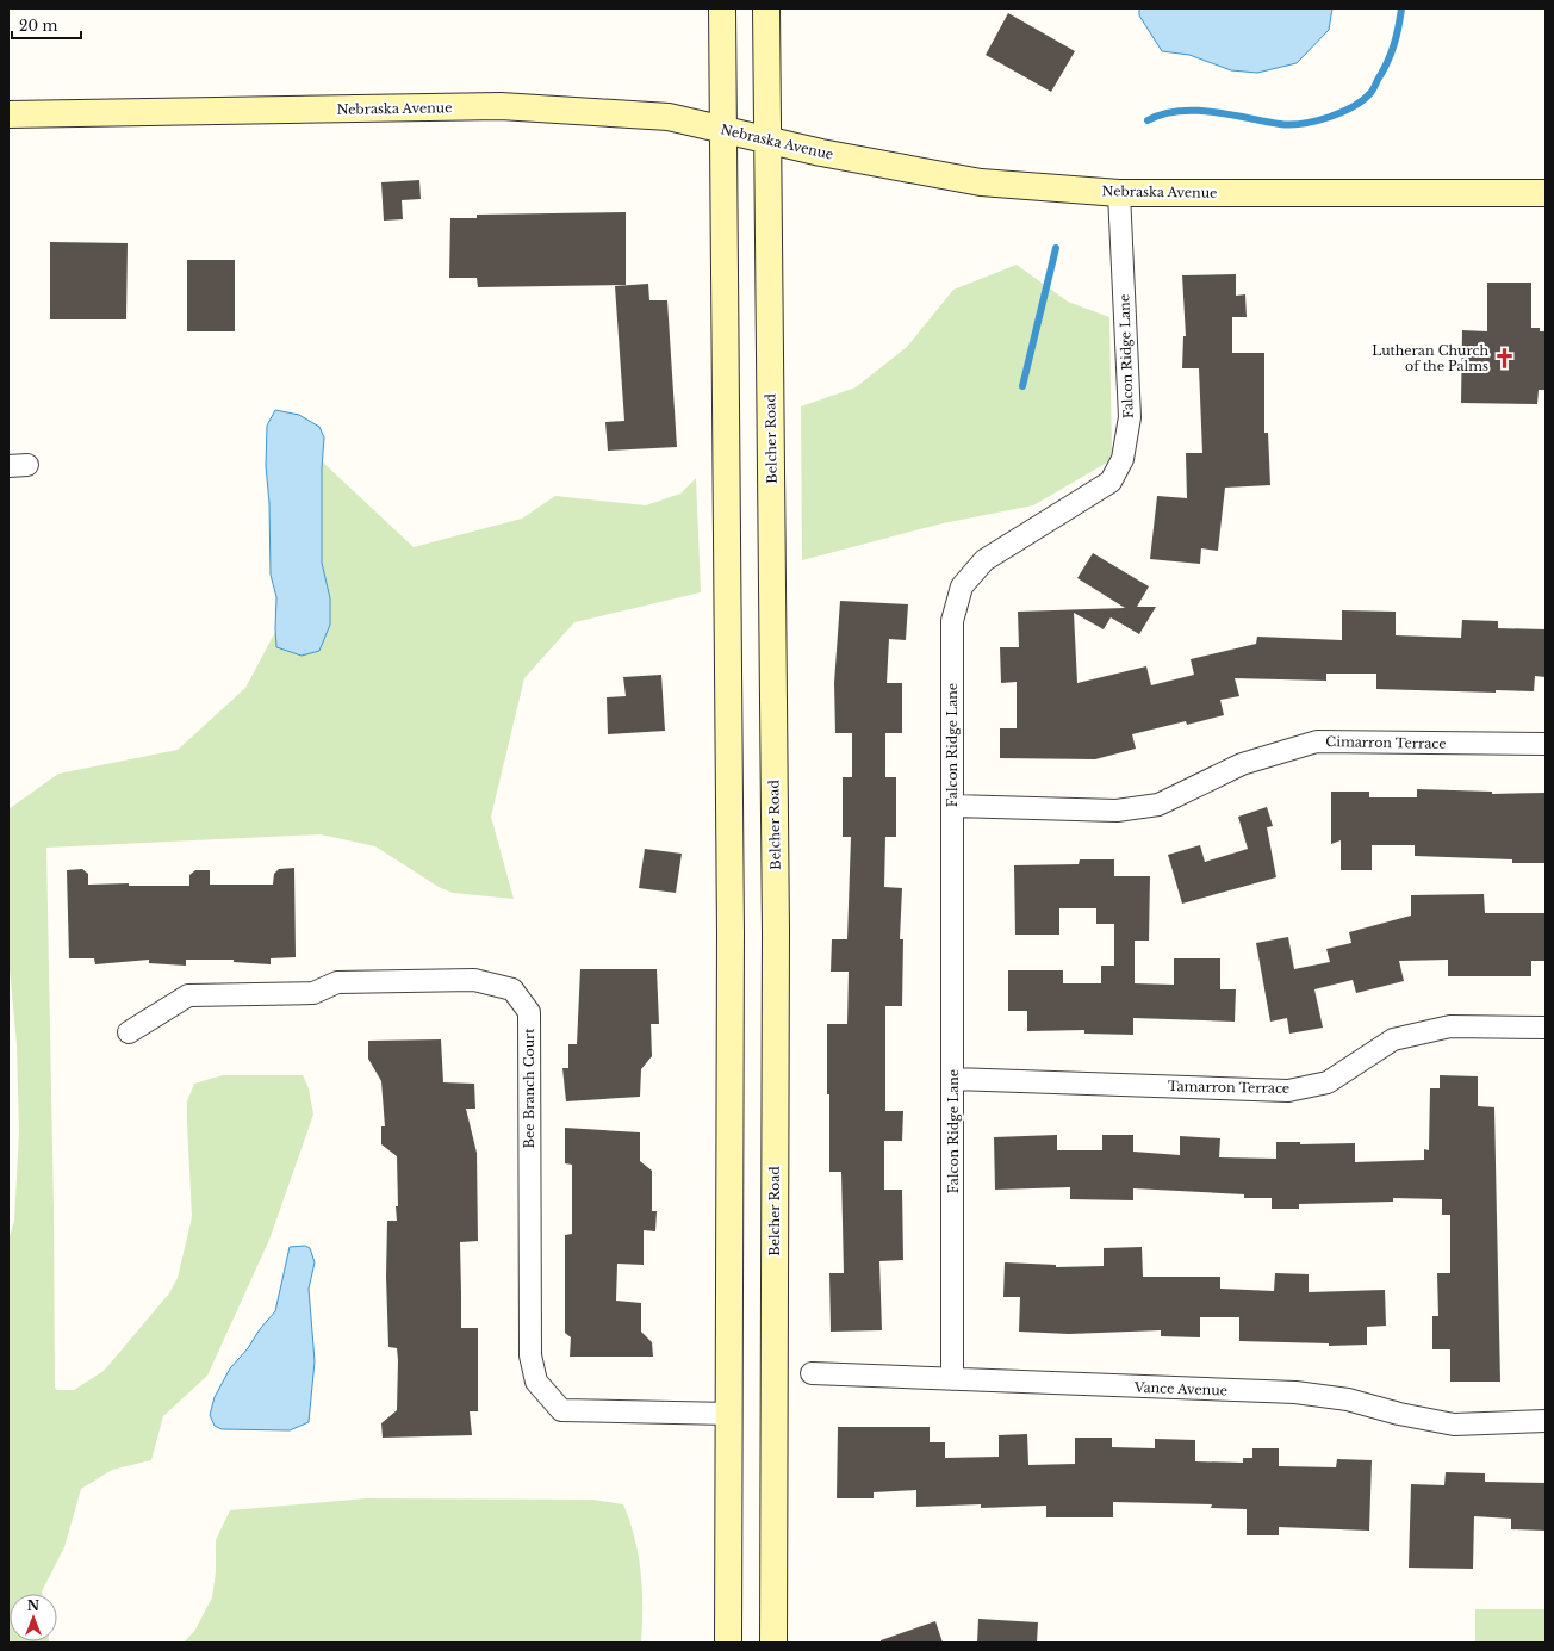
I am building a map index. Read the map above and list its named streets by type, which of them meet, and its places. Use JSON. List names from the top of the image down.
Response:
{
  "streets": {
    "main road": ["Nebraska Avenue", "Belcher Road"],
    "street": [
      "Falcon Ridge Lane",
      "Cimarron Terrace",
      "Tamarron Terrace",
      "Bee Branch Court",
      "Vance Avenue"
    ]
  },
  "crossings": [
    ["Nebraska Avenue", "Falcon Ridge Lane"],
    ["Nebraska Avenue", "Belcher Road"],
    ["Falcon Ridge Lane", "Cimarron Terrace"],
    ["Falcon Ridge Lane", "Tamarron Terrace"],
    ["Falcon Ridge Lane", "Vance Avenue"]
  ],
  "places": {
    "church": ["Lutheran Church of the Palms"]
  },
  "scale_bar": "20 m",
  "north": "top"
}
